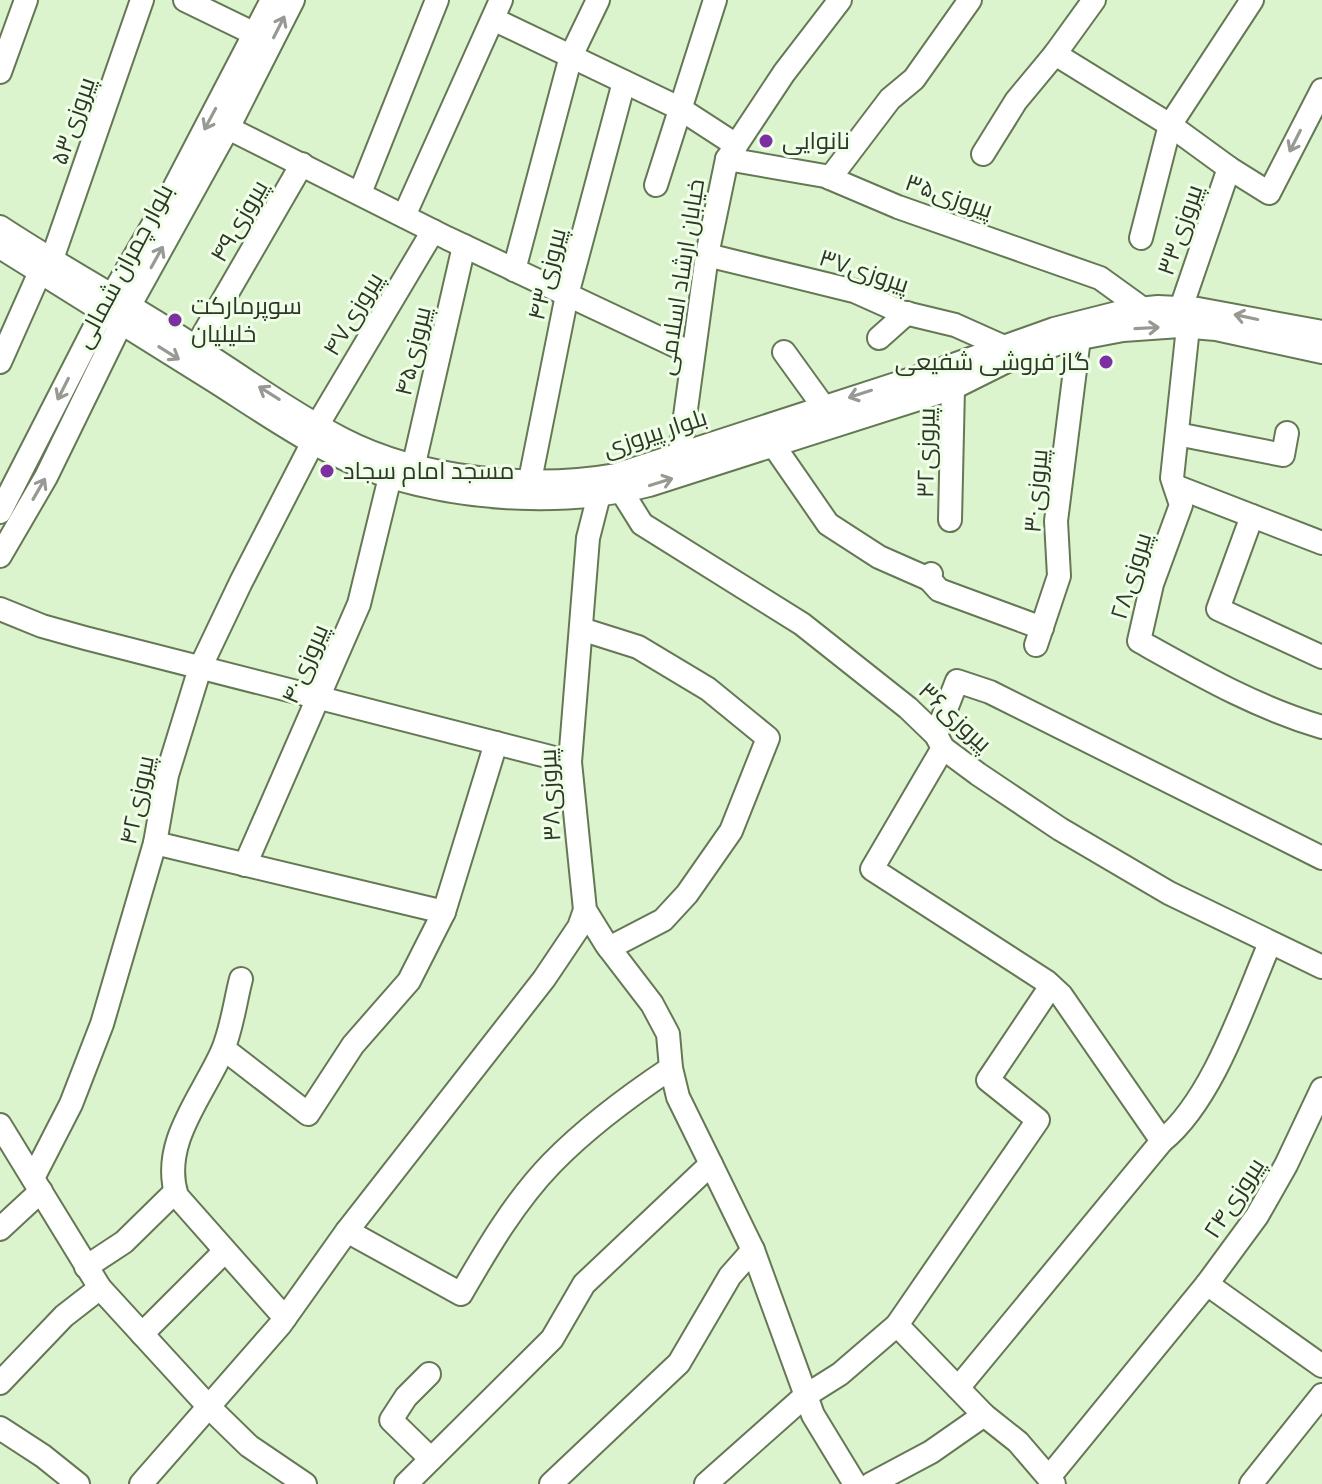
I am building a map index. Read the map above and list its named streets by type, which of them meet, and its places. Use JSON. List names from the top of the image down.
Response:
{
  "streets": {
    "street": [
      "پیروزی۵۳",
      "پیروزی۳۵",
      "پیروزی۴۹",
      "پیروزی۳۳",
      "بلوار چمران شمالی",
      "پیروزی۳۷",
      "پیروزی۴۳",
      "خیابان ارشاد اسلامی",
      "پیروزی۴۷",
      "پیروزی۴۵",
      "بلوار پیروزی",
      "پیروزی۳۲",
      "پیروزی۳۰",
      "پیروزی۲۸",
      "پیروزی۴۰",
      "پیروزی۳۶",
      "پیروزی۳۸",
      "پیروزی۴۲",
      "پیروزی۲۴"
    ]
  },
  "crossings": [
    ["پیروزی۵۳", "بلوار پیروزی"],
    ["پیروزی۳۵", "خیابان ارشاد اسلامی"],
    ["پیروزی۳۵", "بلوار پیروزی"],
    ["پیروزی۴۹", "بلوار پیروزی"],
    ["پیروزی۳۳", "بلوار پیروزی"],
    ["پیروزی۳۳", "پیروزی۲۸"],
    ["بلوار چمران شمالی", "بلوار پیروزی"],
    ["پیروزی۳۷", "خیابان ارشاد اسلامی"],
    ["پیروزی۳۷", "بلوار پیروزی"],
    ["پیروزی۴۳", "بلوار پیروزی"],
    ["خیابان ارشاد اسلامی", "بلوار پیروزی"],
    ["پیروزی۴۷", "بلوار پیروزی"],
    ["پیروزی۴۷", "پیروزی۴۲"],
    ["پیروزی۴۵", "بلوار پیروزی"],
    ["بلوار پیروزی", "پیروزی۳۲"],
    ["بلوار پیروزی", "پیروزی۳۰"],
    ["بلوار پیروزی", "پیروزی۲۸"],
    ["بلوار پیروزی", "پیروزی۴۰"],
    ["بلوار پیروزی", "پیروزی۳۶"],
    ["بلوار پیروزی", "پیروزی۳۸"],
    ["بلوار پیروزی", "پیروزی۴۲"]
  ],
  "places": [
    "نانوایی",
    "سوپرمارکت خلیلیان",
    "گاز فروشی شفیعی",
    "مسجد امام سجاد"
  ]
}
